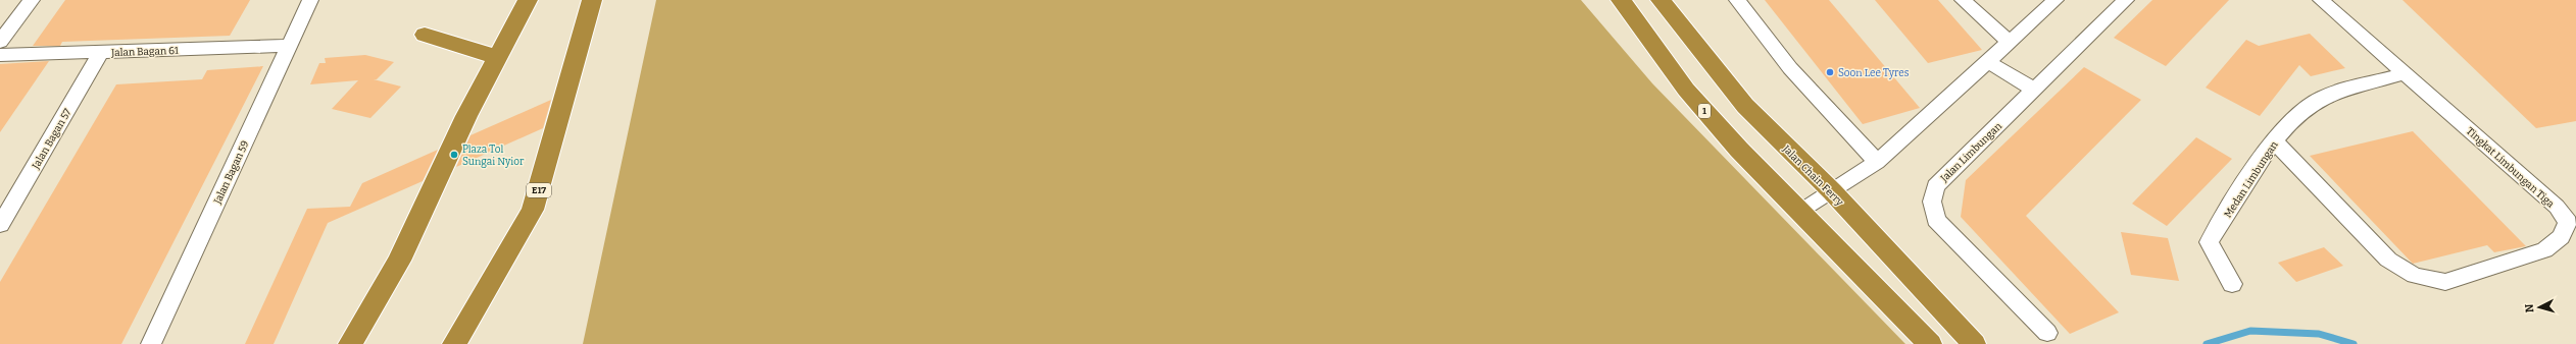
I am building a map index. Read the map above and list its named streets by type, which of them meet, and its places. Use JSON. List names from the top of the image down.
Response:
{
  "streets": {
    "highway": ["1", "Jalan Chain Ferry", "E17"],
    "street": [
      "Jalan Bagan 61",
      "Jalan Bagan 57",
      "Jalan Limbungan",
      "Tingkat Limbungan Tiga",
      "Jalan Bagan 59",
      "Medan Limbungan"
    ]
  },
  "crossings": [
    ["Jalan Bagan 61", "Jalan Bagan 57"],
    ["Jalan Bagan 61", "Jalan Bagan 59"],
    ["Tingkat Limbungan Tiga", "Medan Limbungan"]
  ],
  "places": ["Soon Lee Tyres", "Plaza Tol Sungai Nyior"],
  "north": "left"
}
